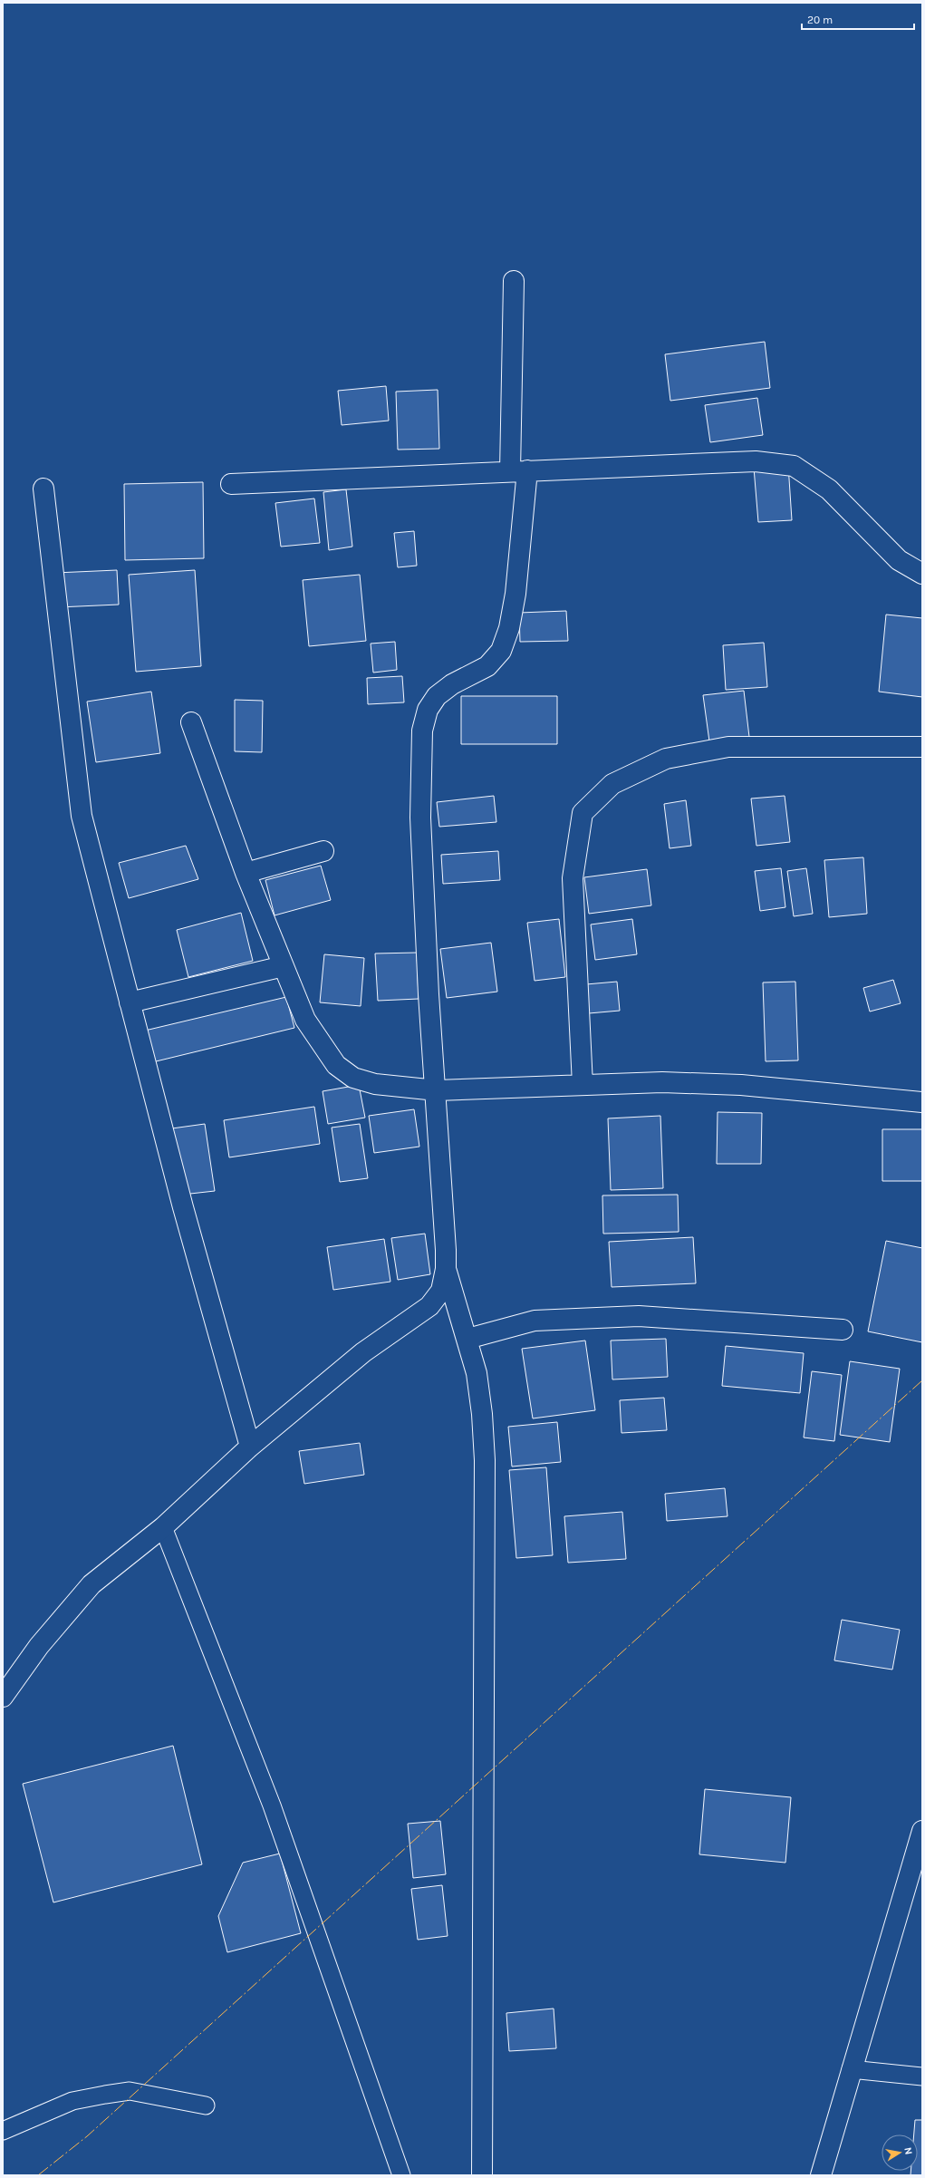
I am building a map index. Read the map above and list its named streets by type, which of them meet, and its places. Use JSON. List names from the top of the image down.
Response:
{
  "scale_bar": "20 m",
  "north": "right"
}
